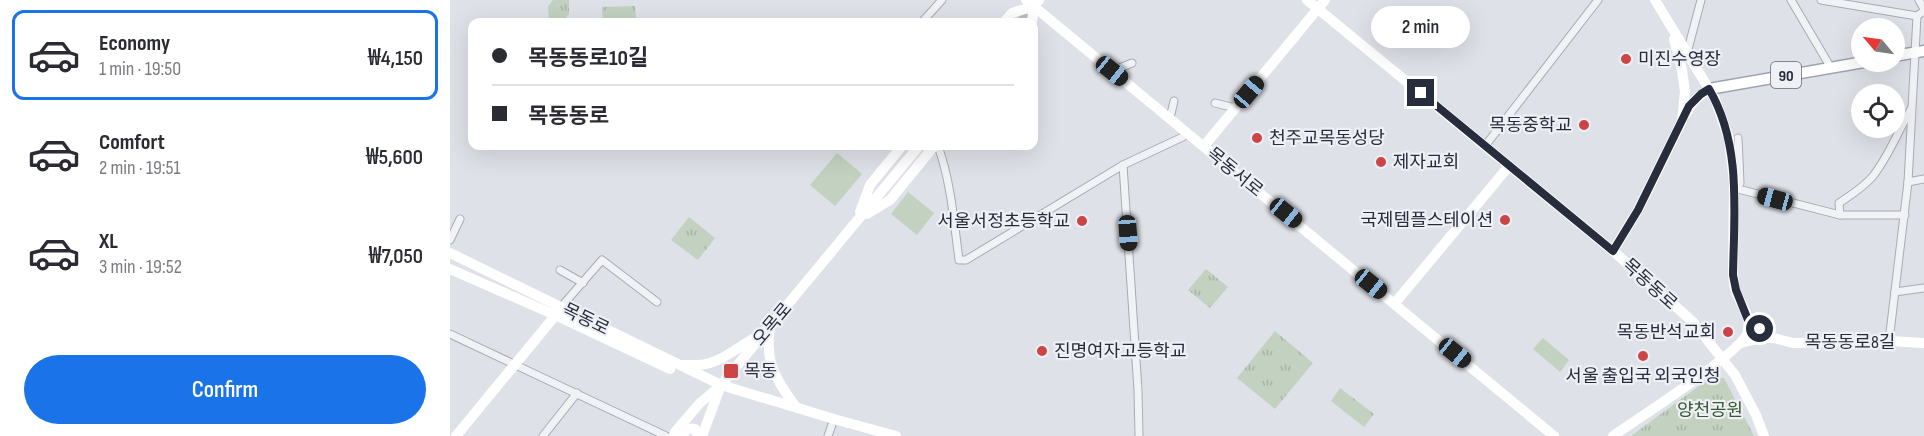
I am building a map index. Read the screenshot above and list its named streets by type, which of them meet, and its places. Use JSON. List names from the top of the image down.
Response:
{
  "streets": {
    "main road": [
      "90",
      "목동서로",
      "목동동로",
      "목동로",
      "오목로",
      "목동동로8길"
    ]
  },
  "crossings": [
    ["목동로", "오목로"]
  ],
  "parks": ["양천공원"],
  "places": {
    "other": [
      "미진수영장",
      "목동중학교",
      "천주교목동성당",
      "제자교회",
      "국제템플스테이션",
      "서울서정초등학교",
      "목동반석교회",
      "진명여자고등학교",
      "서울 출입국 외국인청"
    ],
    "transit": ["목동"]
  },
  "north": "top left",
  "page": {
    "bubble": "2 min",
    "list": [
      {
        "name": "Economy",
        "note": "1 min · 19:50",
        "value": "₩4,150"
      },
      {
        "name": "Comfort",
        "note": "2 min · 19:51",
        "value": "₩5,600"
      },
      {
        "name": "XL",
        "note": "3 min · 19:52",
        "value": "₩7,050"
      }
    ],
    "banner": ["목동동로10길", "목동동로"],
    "buttons": "Confirm"
  }
}
